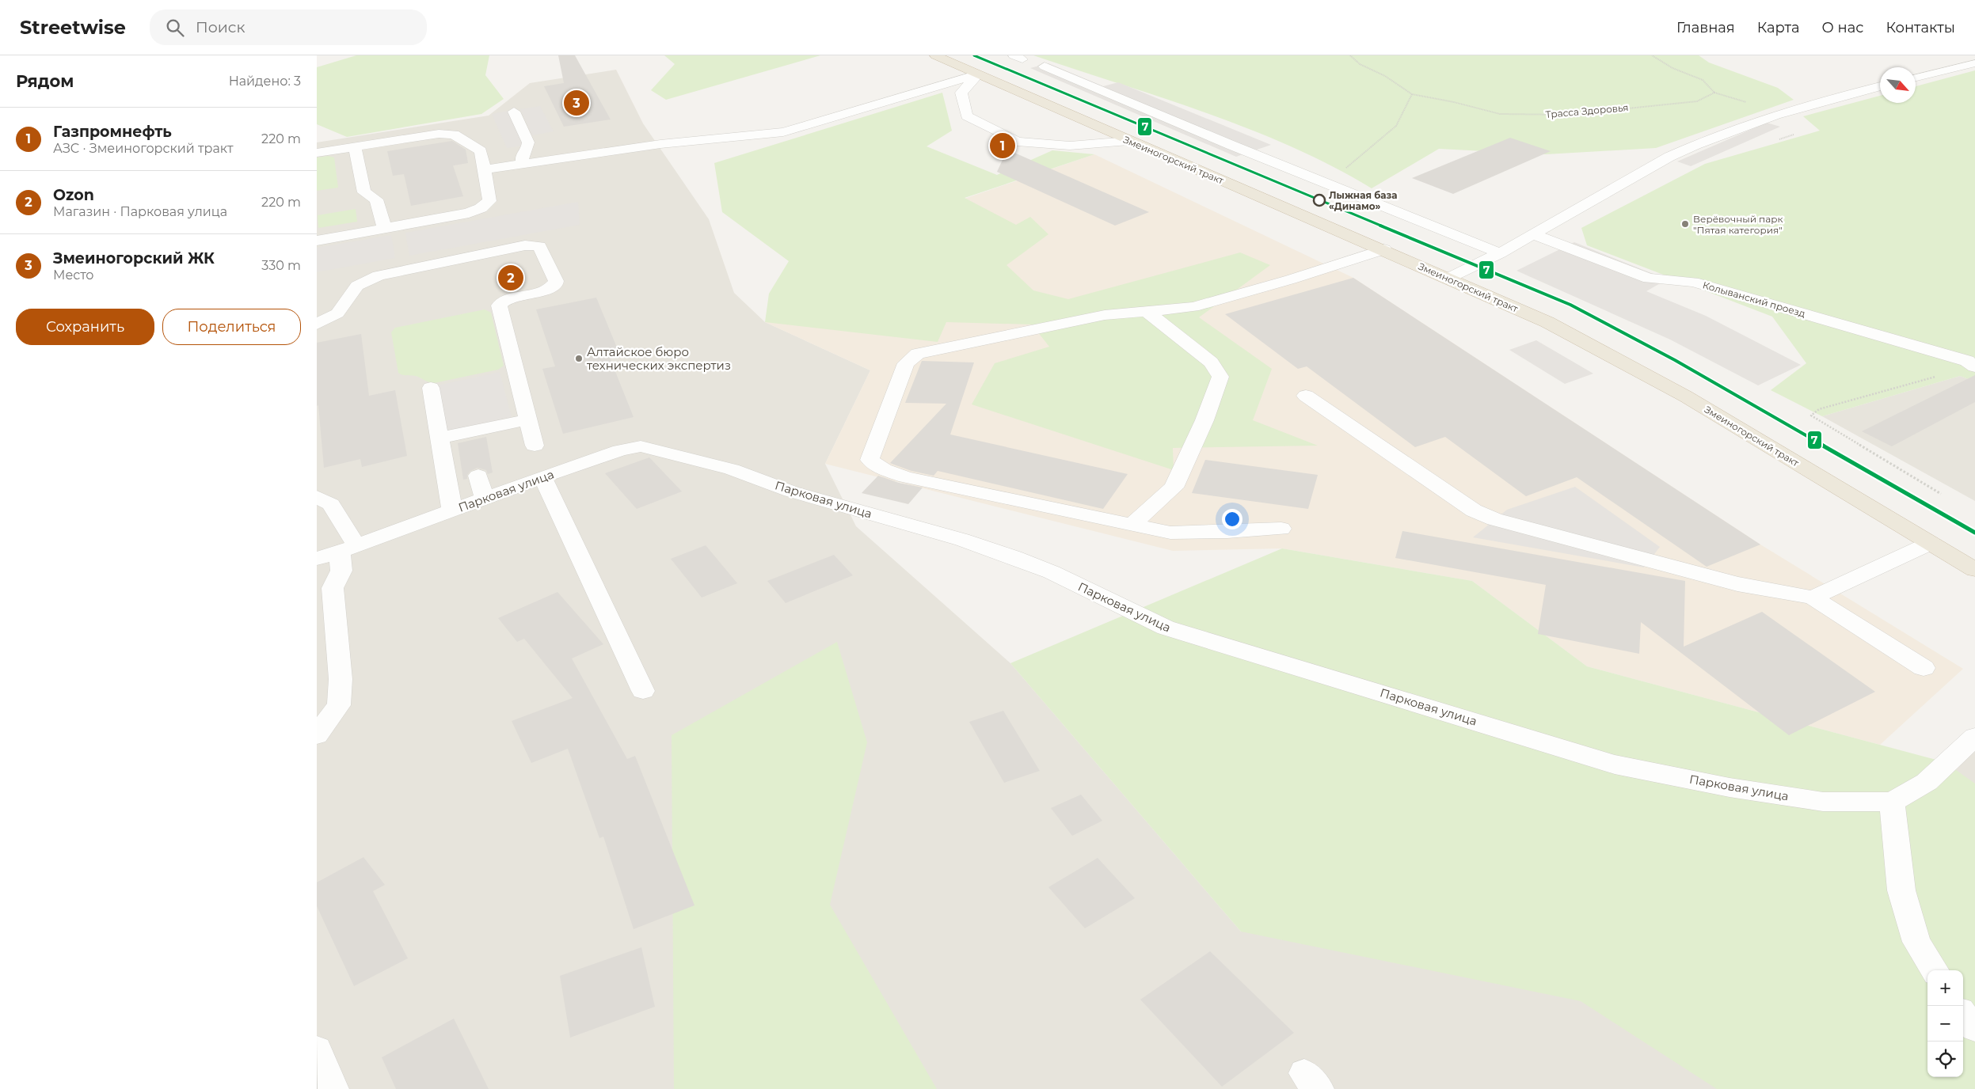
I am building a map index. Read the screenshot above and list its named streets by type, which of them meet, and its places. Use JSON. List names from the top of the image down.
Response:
{
  "streets": {
    "highway": ["Змеиногорский тракт"],
    "street": ["Колыванский проезд", "Парковая улица"],
    "path": ["Трасса Здоровья"]
  },
  "places": ["Лыжная база «Динамо»", "Верёвочный парк \"Пятая категория\"", "Алтайское бюро технических экспертиз"],
  "lines": ["transit line 7"],
  "north": "bottom right",
  "page": {
    "header": "Streetwise",
    "search": "Поиск",
    "nav": [
      "Главная",
      "Карта",
      "О нас",
      "Контакты"
    ],
    "heading": ["Рядом", "Найдено: 3"],
    "pins": ["3", "1", "2"],
    "list": [
      {
        "mark": "1",
        "name": "Газпромнефть",
        "note": "АЗС · Змеиногорский тракт",
        "value": "220 m"
      },
      {
        "mark": "2",
        "name": "Ozon",
        "note": "Магазин · Парковая улица",
        "value": "220 m"
      },
      {
        "mark": "3",
        "name": "Змеиногорский ЖК",
        "note": "Место",
        "value": "330 m"
      }
    ],
    "buttons": ["Сохранить", "Поделиться"],
    "map_buttons": ["+", "−"]
  }
}
